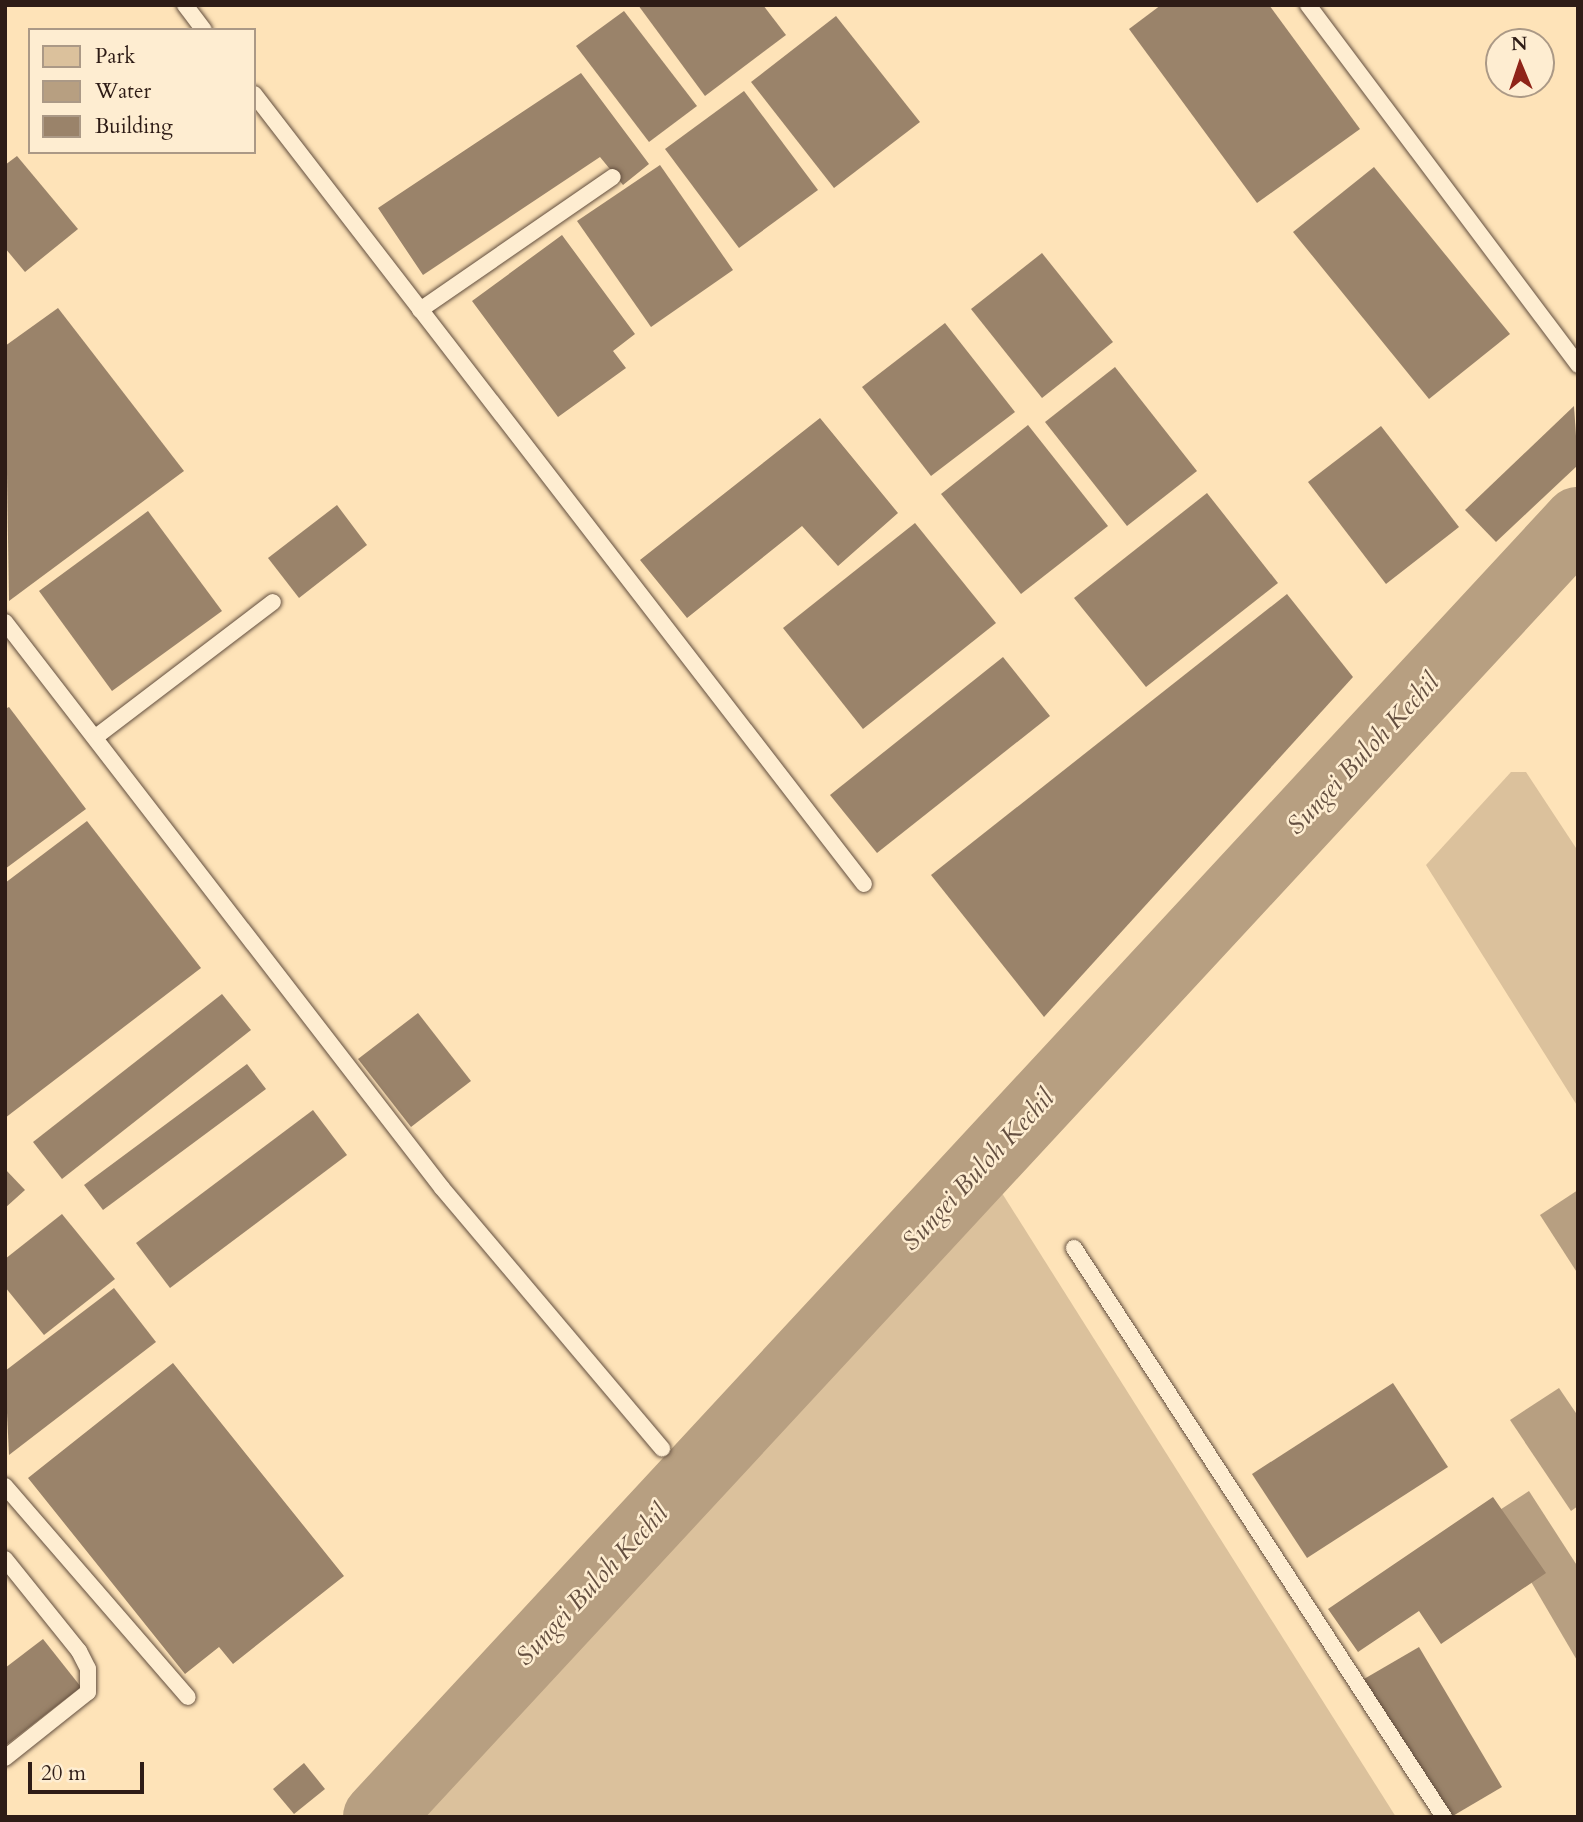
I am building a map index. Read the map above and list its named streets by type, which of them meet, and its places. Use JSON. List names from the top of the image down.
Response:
{
  "water": ["Sungei Buloh Kechil"],
  "legend": ["Park", "Water", "Building"],
  "scale_bar": "20 m",
  "north": "top"
}
